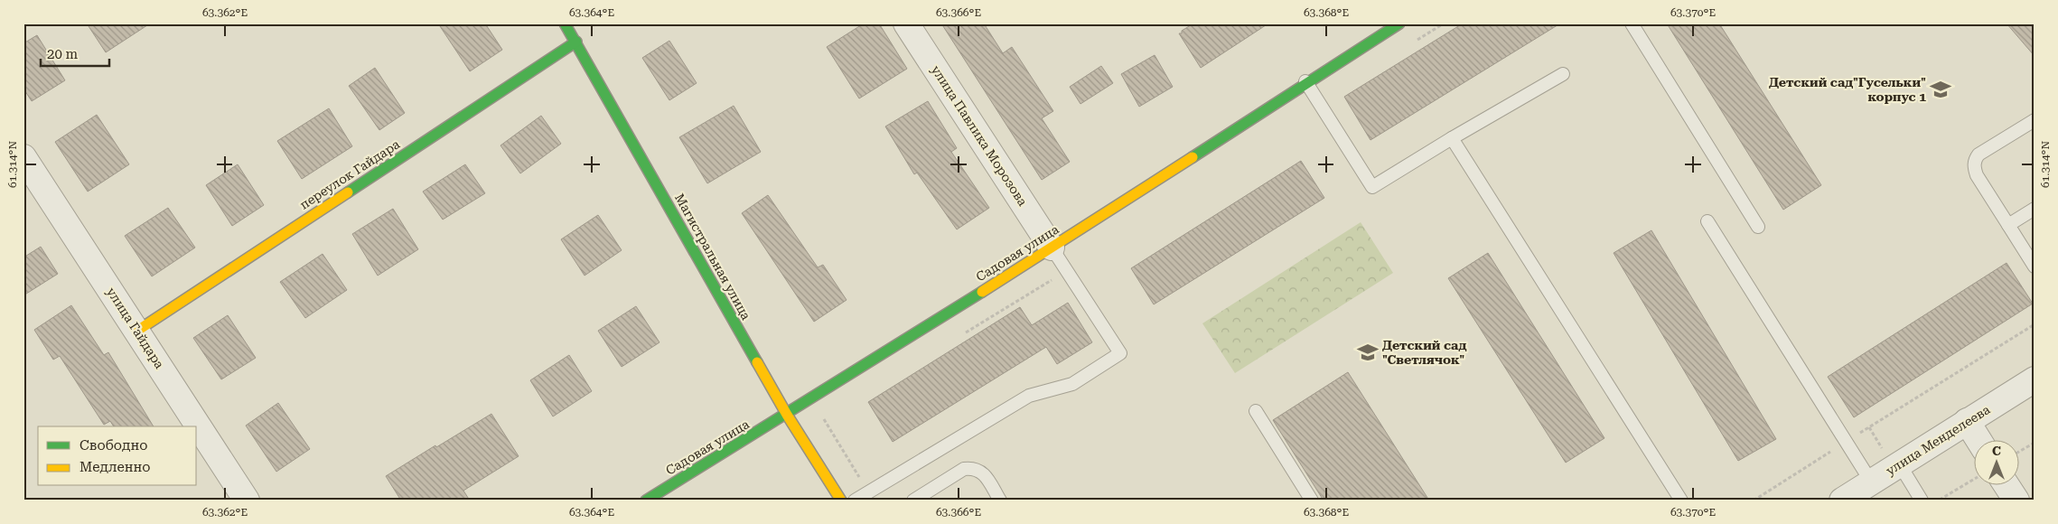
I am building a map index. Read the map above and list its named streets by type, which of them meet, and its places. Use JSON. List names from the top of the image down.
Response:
{
  "streets": {
    "street": [
      "улица Павлика Морозова",
      "переулок Гайдара",
      "Садовая улица",
      "Магистральная улица",
      "улица Гайдара",
      "улица Менделеева"
    ]
  },
  "crossings": [
    ["улица Павлика Морозова", "Садовая улица"],
    ["переулок Гайдара", "Магистральная улица"],
    ["переулок Гайдара", "улица Гайдара"],
    ["Садовая улица", "Магистральная улица"]
  ],
  "places": {
    "school or university": ["Детский сад\"Гусельки\" корпус 1", "Детский сад \"Светлячок\""]
  },
  "legend": ["Свободно", "Медленно"],
  "scale_bar": "20 m",
  "north": "top",
  "coordinates": [
    "63.362°E",
    "63.364°E",
    "63.366°E",
    "63.368°E",
    "63.370°E",
    "61.314°N"
  ]
}
